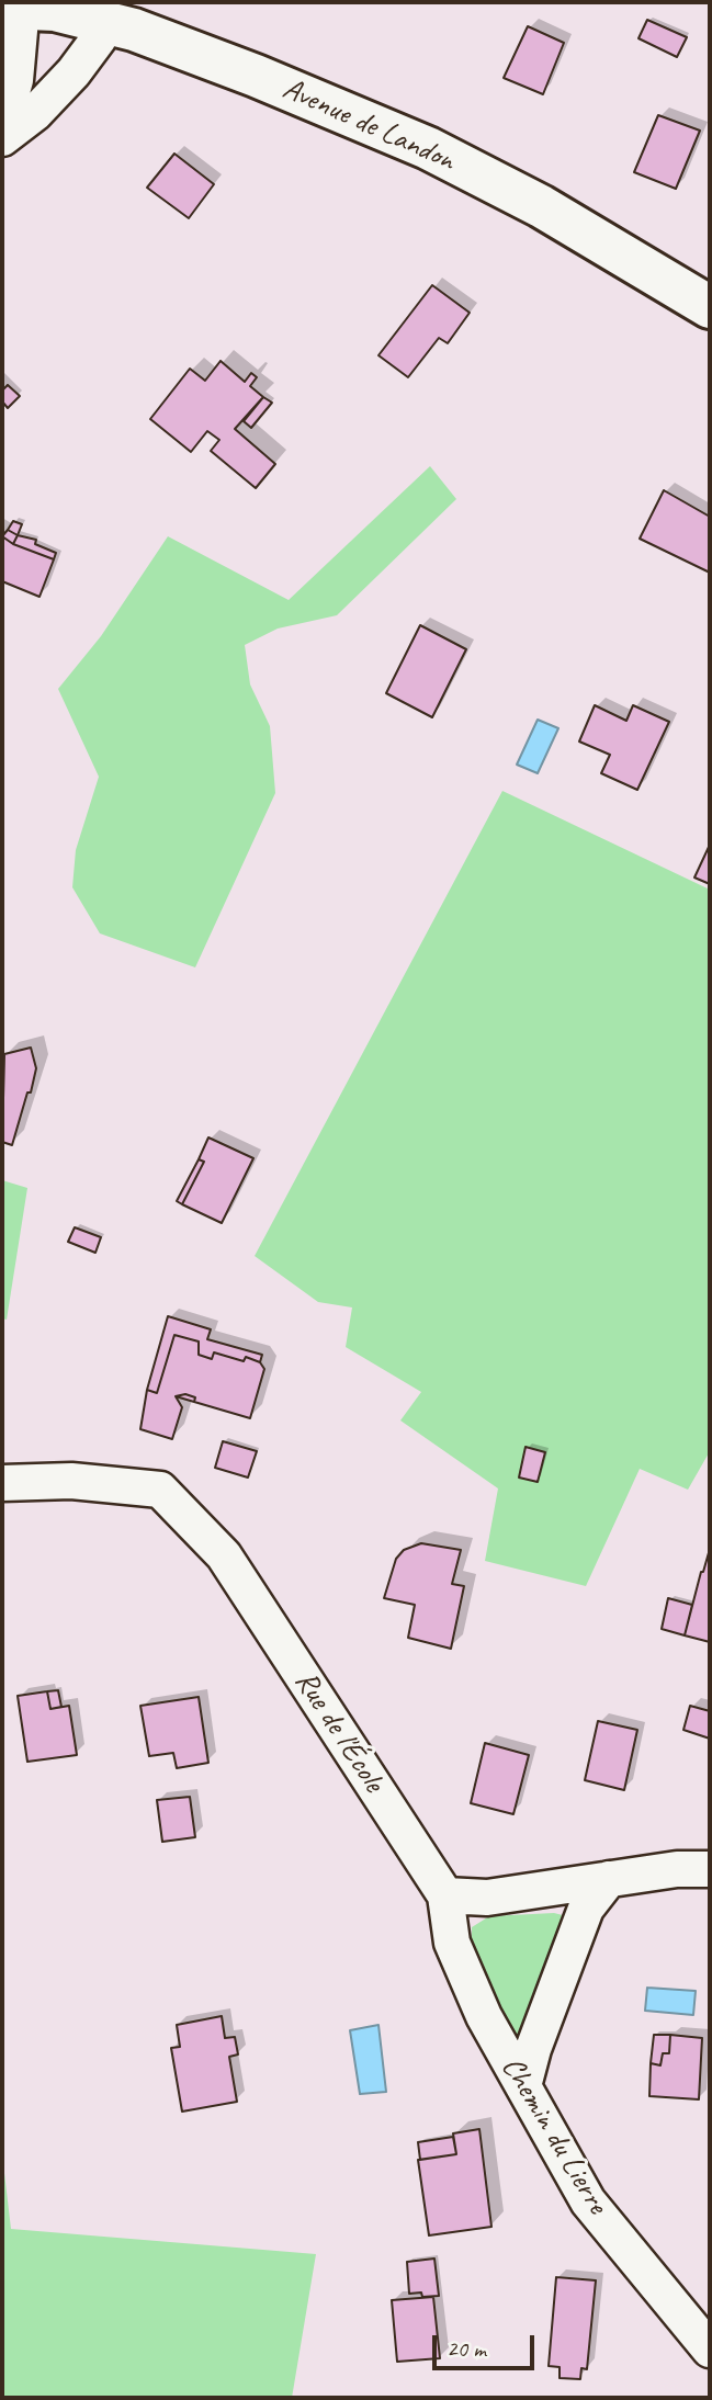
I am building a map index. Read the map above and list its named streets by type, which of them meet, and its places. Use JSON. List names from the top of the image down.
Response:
{
  "streets": {
    "street": ["Avenue de Landon", "Rue de l'École", "Chemin du Lierre"]
  },
  "crossings": [
    ["Rue de l'École", "Chemin du Lierre"]
  ],
  "scale_bar": "20 m"
}
